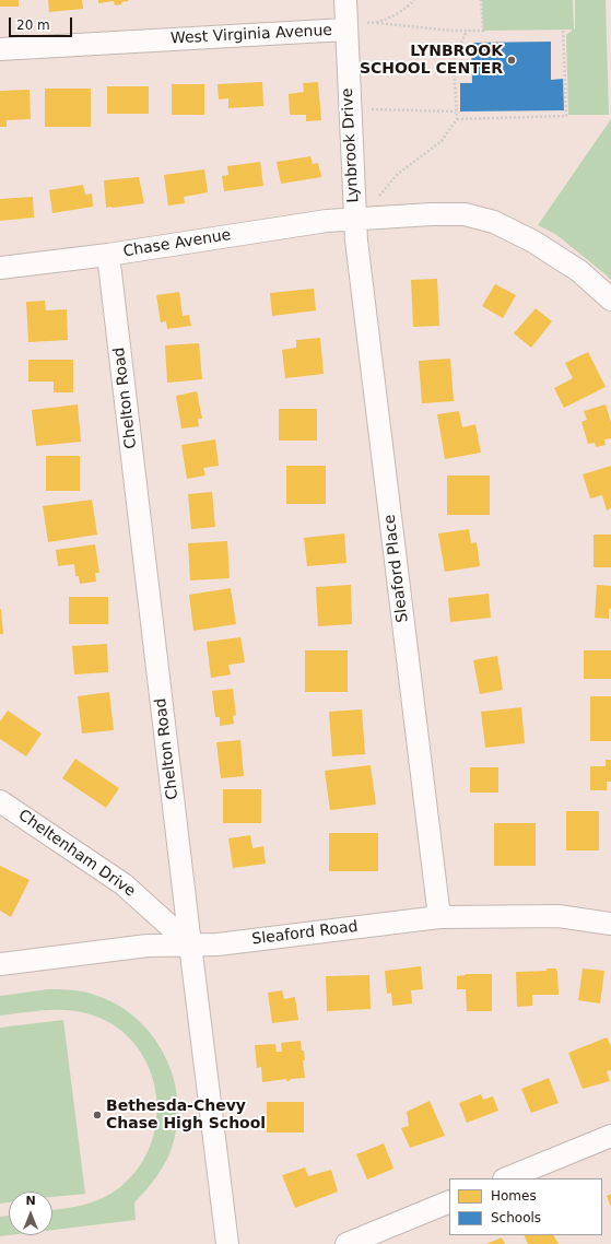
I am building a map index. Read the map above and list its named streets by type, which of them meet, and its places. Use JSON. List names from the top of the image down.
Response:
{
  "streets": {
    "street": [
      "West Virginia Avenue",
      "Lynbrook Drive",
      "Chase Avenue",
      "Chelton Road",
      "Sleaford Place",
      "Cheltenham Drive",
      "Sleaford Road"
    ]
  },
  "crossings": [
    ["West Virginia Avenue", "Lynbrook Drive"],
    ["Lynbrook Drive", "Chase Avenue"],
    ["Lynbrook Drive", "Sleaford Place"],
    ["Chase Avenue", "Chelton Road"],
    ["Chase Avenue", "Sleaford Place"],
    ["Chelton Road", "Cheltenham Drive"],
    ["Chelton Road", "Sleaford Road"],
    ["Sleaford Place", "Sleaford Road"],
    ["Cheltenham Drive", "Sleaford Road"]
  ],
  "places": ["LYNBROOK SCHOOL CENTER", "Bethesda-Chevy Chase High School"],
  "legend": ["Homes", "Schools"],
  "scale_bar": "20 m",
  "north": "top"
}
